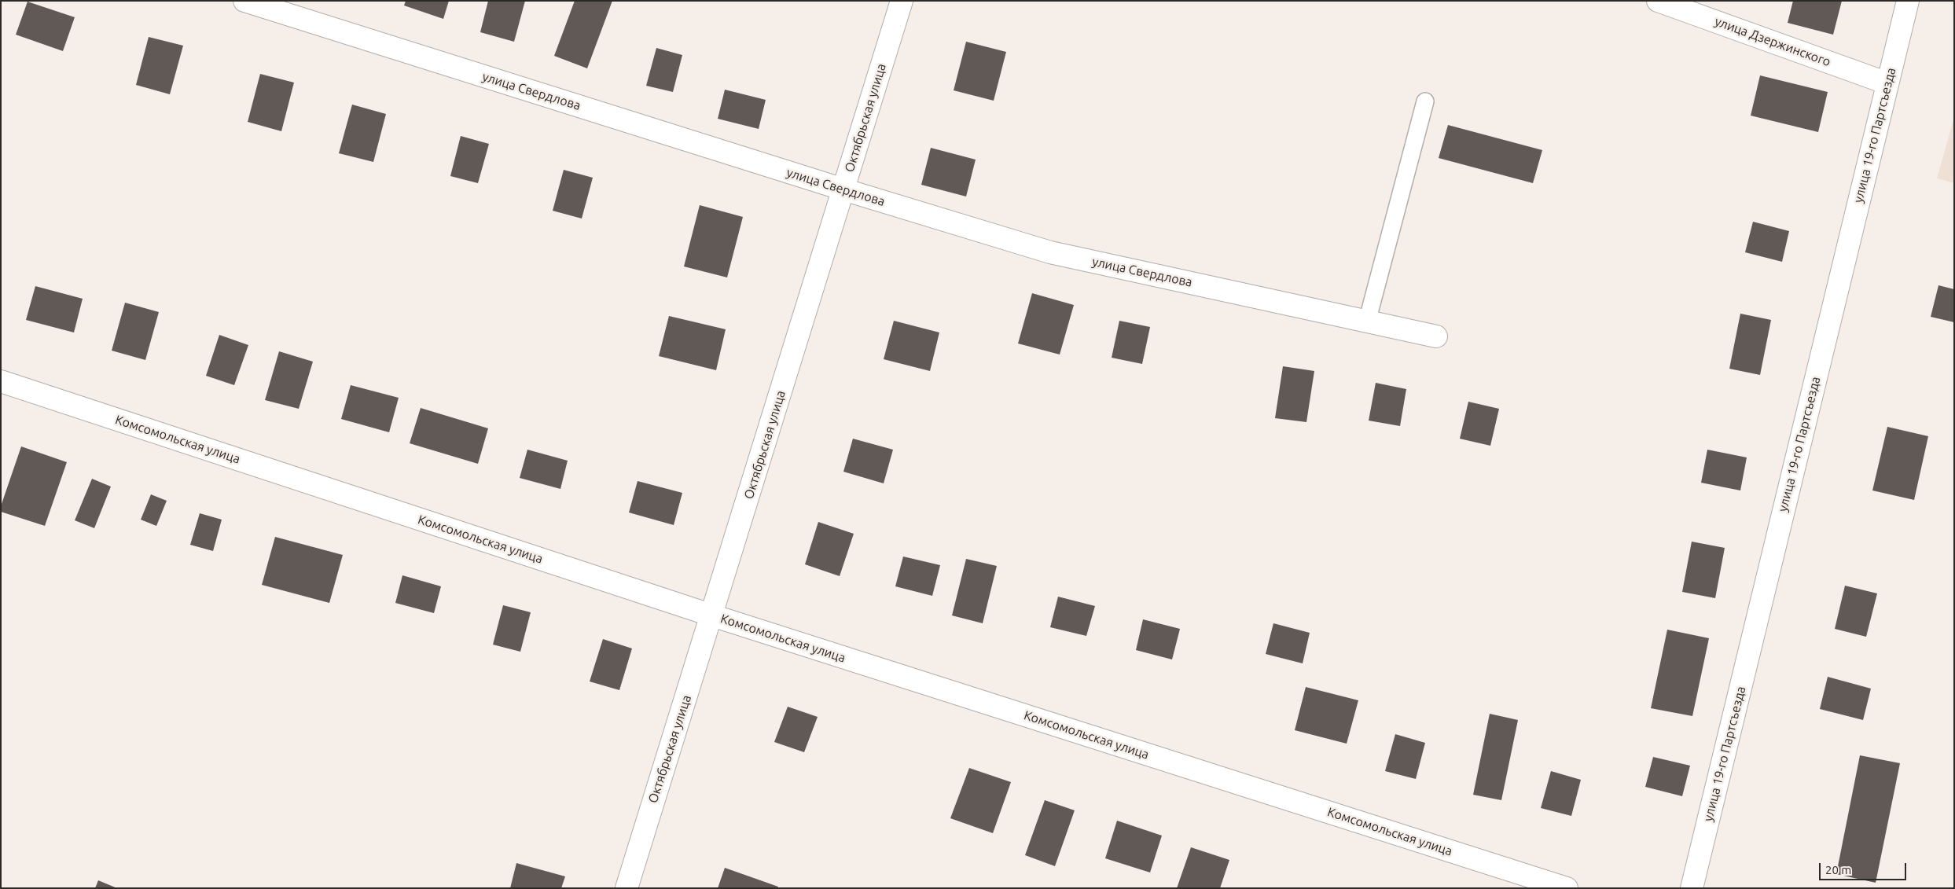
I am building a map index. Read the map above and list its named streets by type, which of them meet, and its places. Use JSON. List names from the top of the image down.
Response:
{
  "streets": {
    "street": [
      "улица Дзержинского",
      "улица Свердлова",
      "Октябрьская улица",
      "улица 19-го Партсъезда",
      "Комсомольская улица"
    ]
  },
  "crossings": [
    ["улица Дзержинского", "улица 19-го Партсъезда"],
    ["улица Свердлова", "Октябрьская улица"],
    ["Октябрьская улица", "Комсомольская улица"]
  ],
  "scale_bar": "20 m"
}
